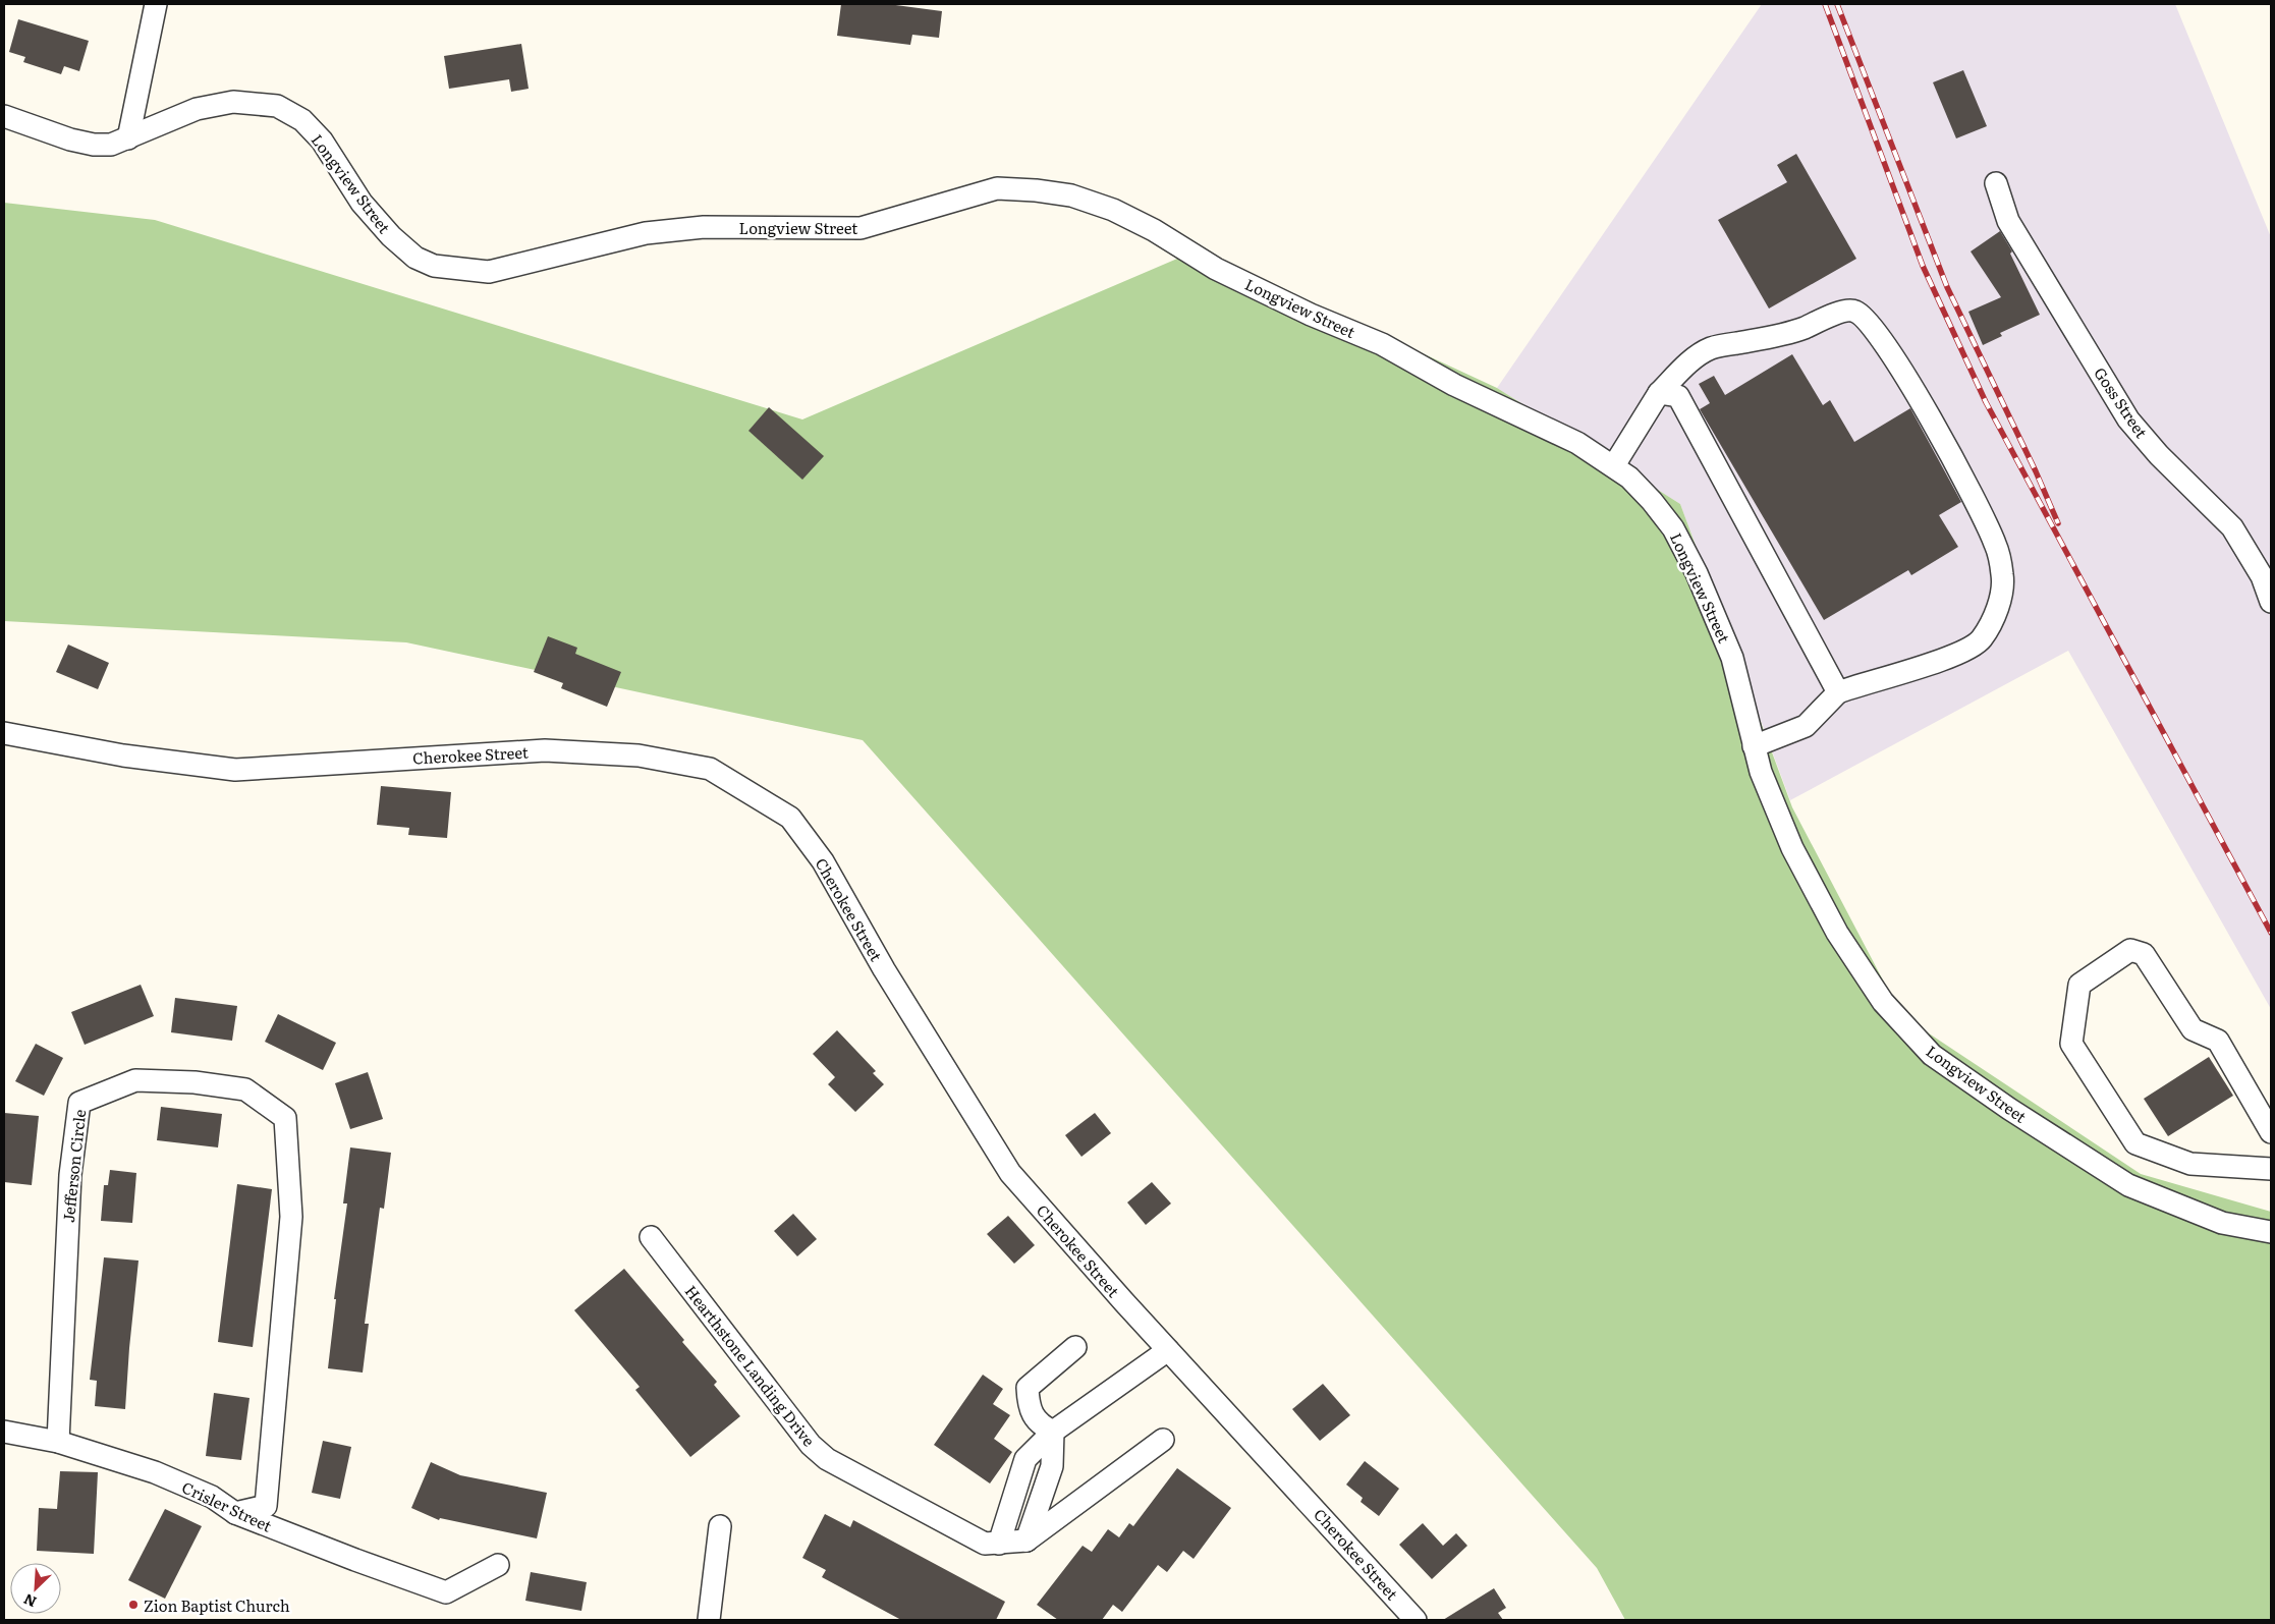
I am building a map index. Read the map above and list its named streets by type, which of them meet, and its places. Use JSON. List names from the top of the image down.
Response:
{
  "streets": {
    "street": [
      "Longview Street",
      "Goss Street",
      "Cherokee Street",
      "Jefferson Circle",
      "Hearthstone Landing Drive",
      "Crisler Street"
    ]
  },
  "crossings": [
    ["Jefferson Circle", "Crisler Street"]
  ],
  "places": ["Zion Baptist Church"],
  "north": "bottom left"
}
